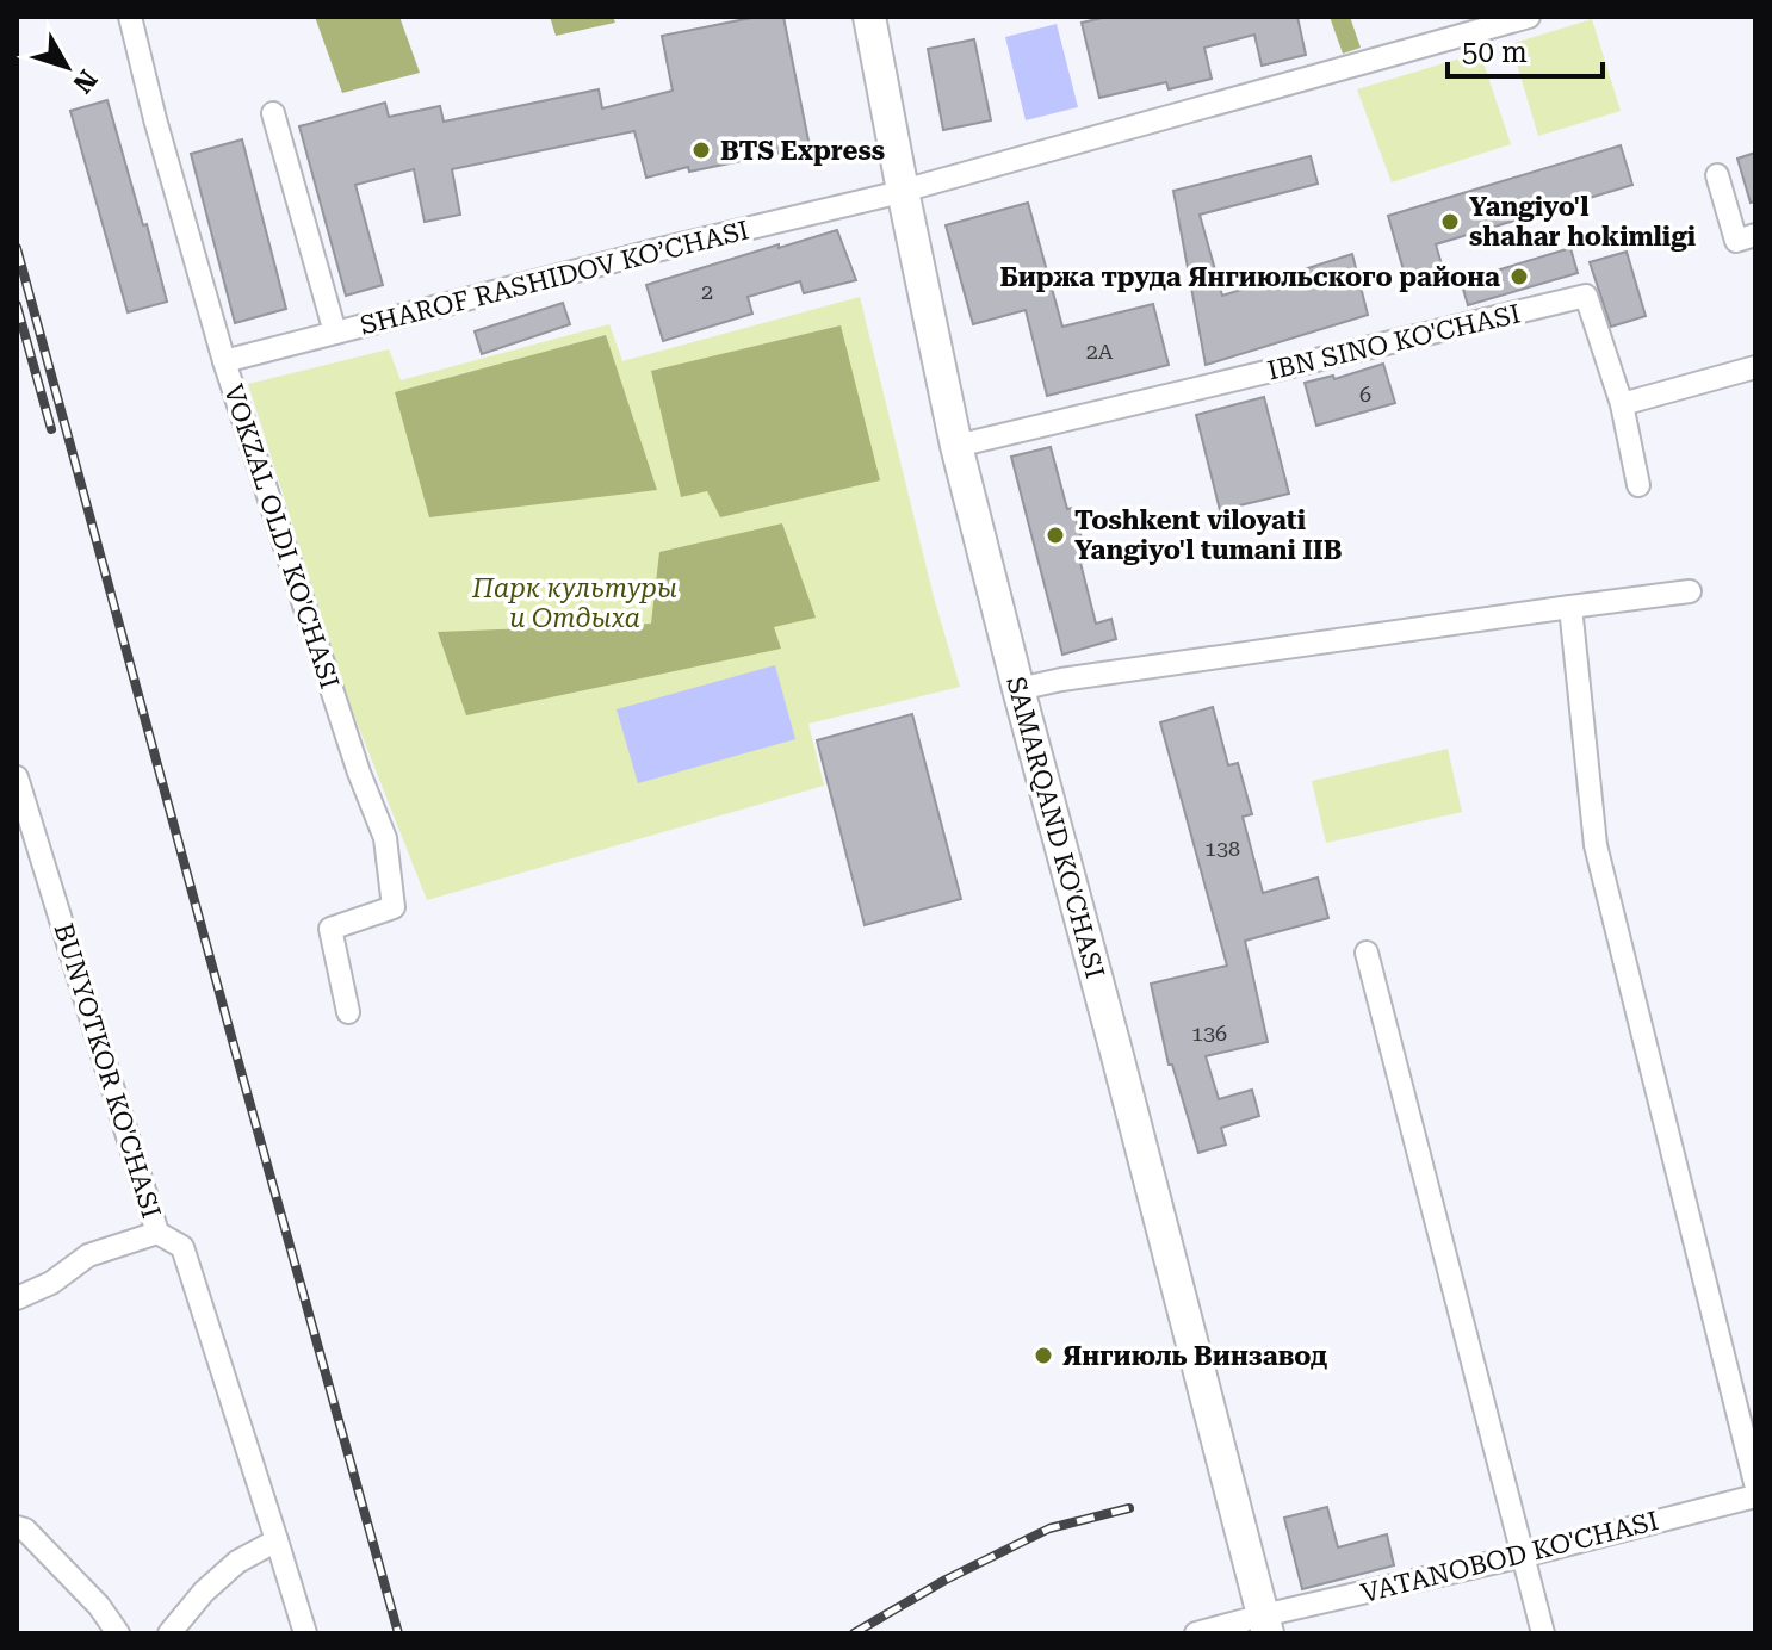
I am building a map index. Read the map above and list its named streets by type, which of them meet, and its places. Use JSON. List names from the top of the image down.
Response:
{
  "streets": {
    "main road": ["SAMARQAND KO'CHASI"],
    "street": [
      "SHAROF RASHIDOV KO’CHASI",
      "IBN SINO KO'CHASI",
      "VOKZAL OLDI KO'CHASI",
      "BUNYOTKOR KO'CHASI",
      "VATANOBOD KO'CHASI"
    ]
  },
  "crossings": [
    ["SHAROF RASHIDOV KO’CHASI", "VOKZAL OLDI KO'CHASI"],
    ["SHAROF RASHIDOV KO’CHASI", "SAMARQAND KO'CHASI"],
    ["IBN SINO KO'CHASI", "SAMARQAND KO'CHASI"],
    ["SAMARQAND KO'CHASI", "VATANOBOD KO'CHASI"]
  ],
  "parks": ["Парк культуры и Отдыха"],
  "places": [
    "BTS Express",
    "Yangiyo'l shahar hokimligi",
    "Биржа труда Янгиюльского района",
    "Toshkent viloyati Yangiyo'l tumani IIB",
    "Янгиюль Винзавод"
  ],
  "house_numbers": [
    "2",
    "2А",
    "6",
    "138",
    "136"
  ],
  "scale_bar": "50 m",
  "north": "bottom right"
}
